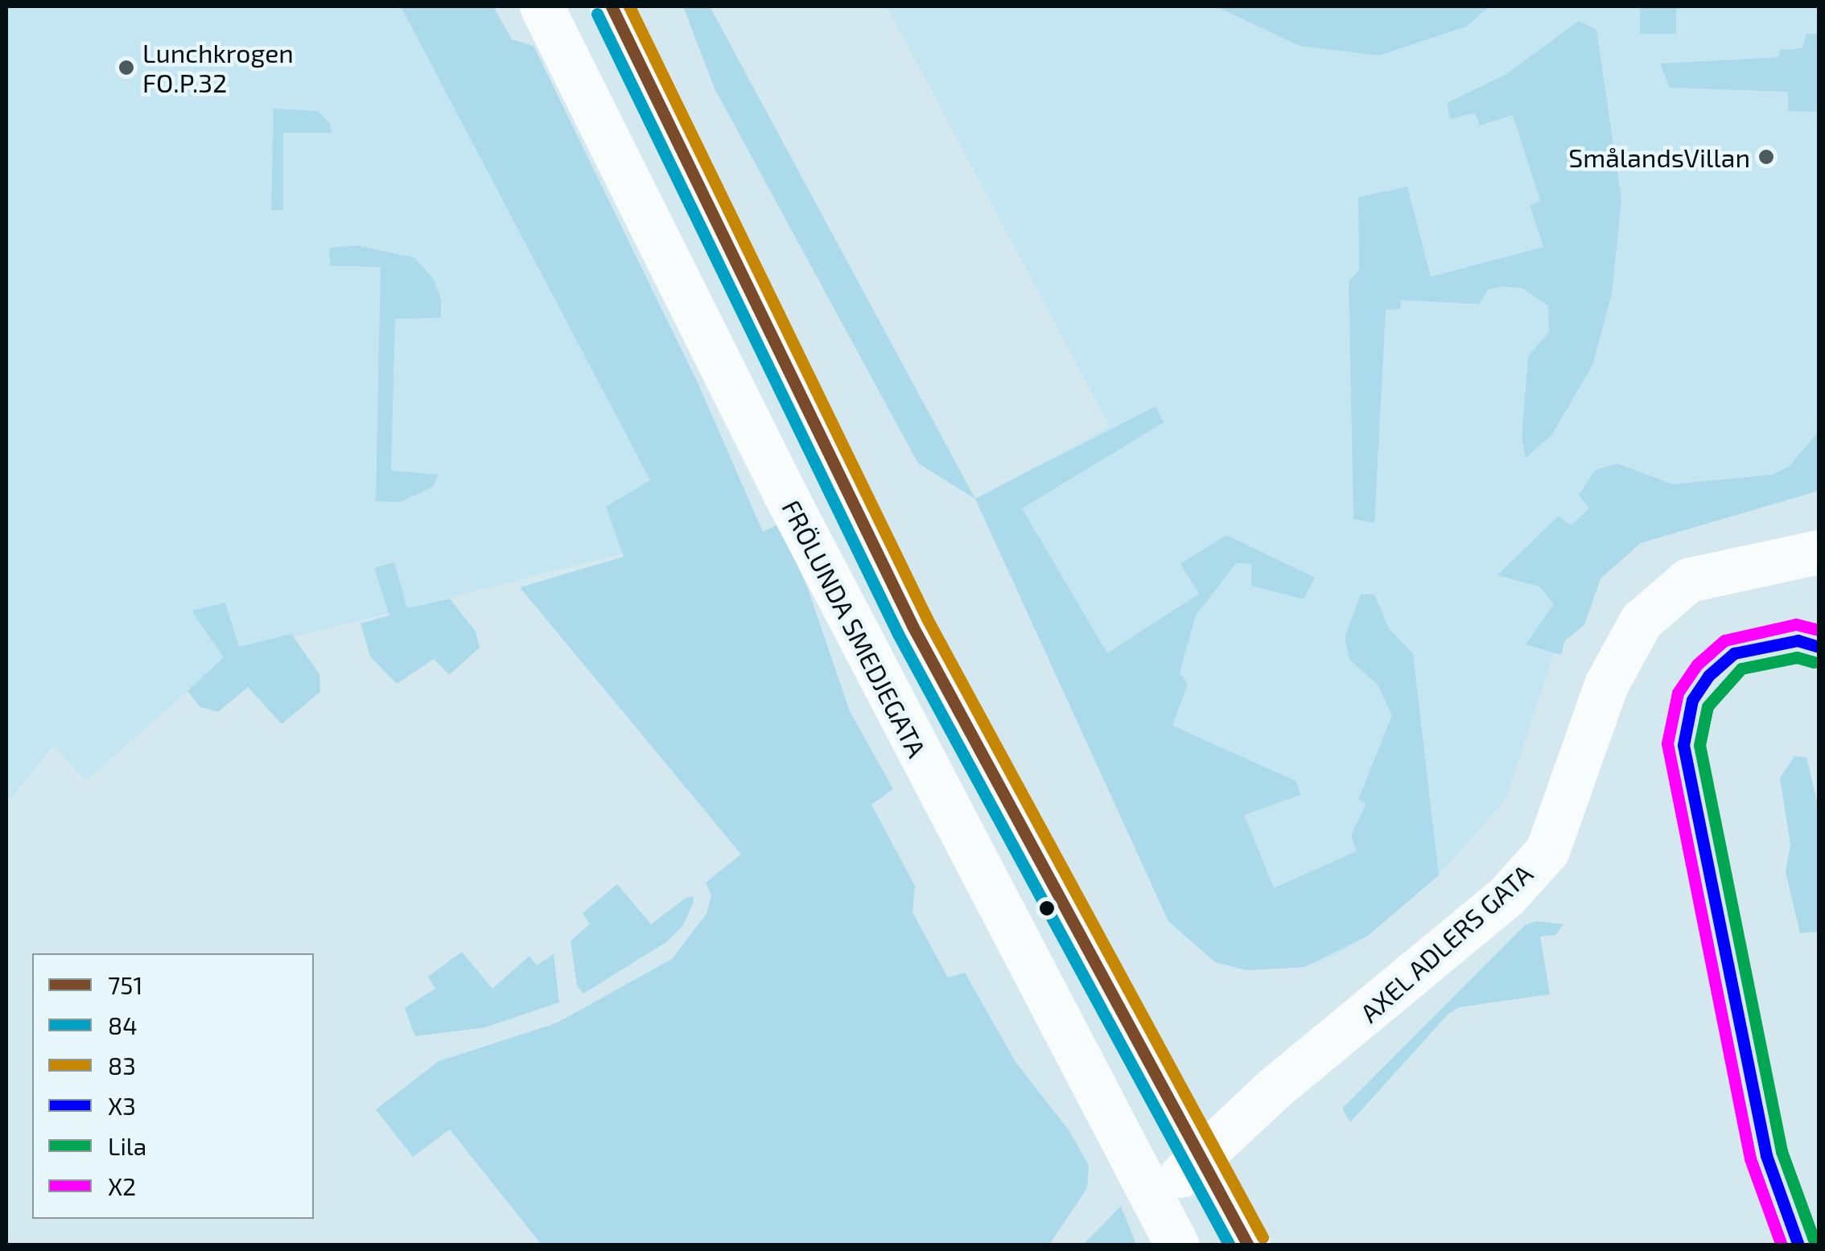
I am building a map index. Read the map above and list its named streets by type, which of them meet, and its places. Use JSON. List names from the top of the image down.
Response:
{
  "streets": {
    "street": ["FRÖLUNDA SMEDJEGATA", "AXEL ADLERS GATA"]
  },
  "crossings": [
    ["FRÖLUNDA SMEDJEGATA", "AXEL ADLERS GATA"]
  ],
  "places": ["Lunchkrogen FO.P.32", "SmålandsVillan"],
  "lines": [
    "transit line 751",
    "transit line 83",
    "transit line 84",
    "transit line X2",
    "transit line X3",
    "transit line Lila"
  ],
  "legend": [
    "751",
    "84",
    "83",
    "X3",
    "Lila",
    "X2"
  ]
}
